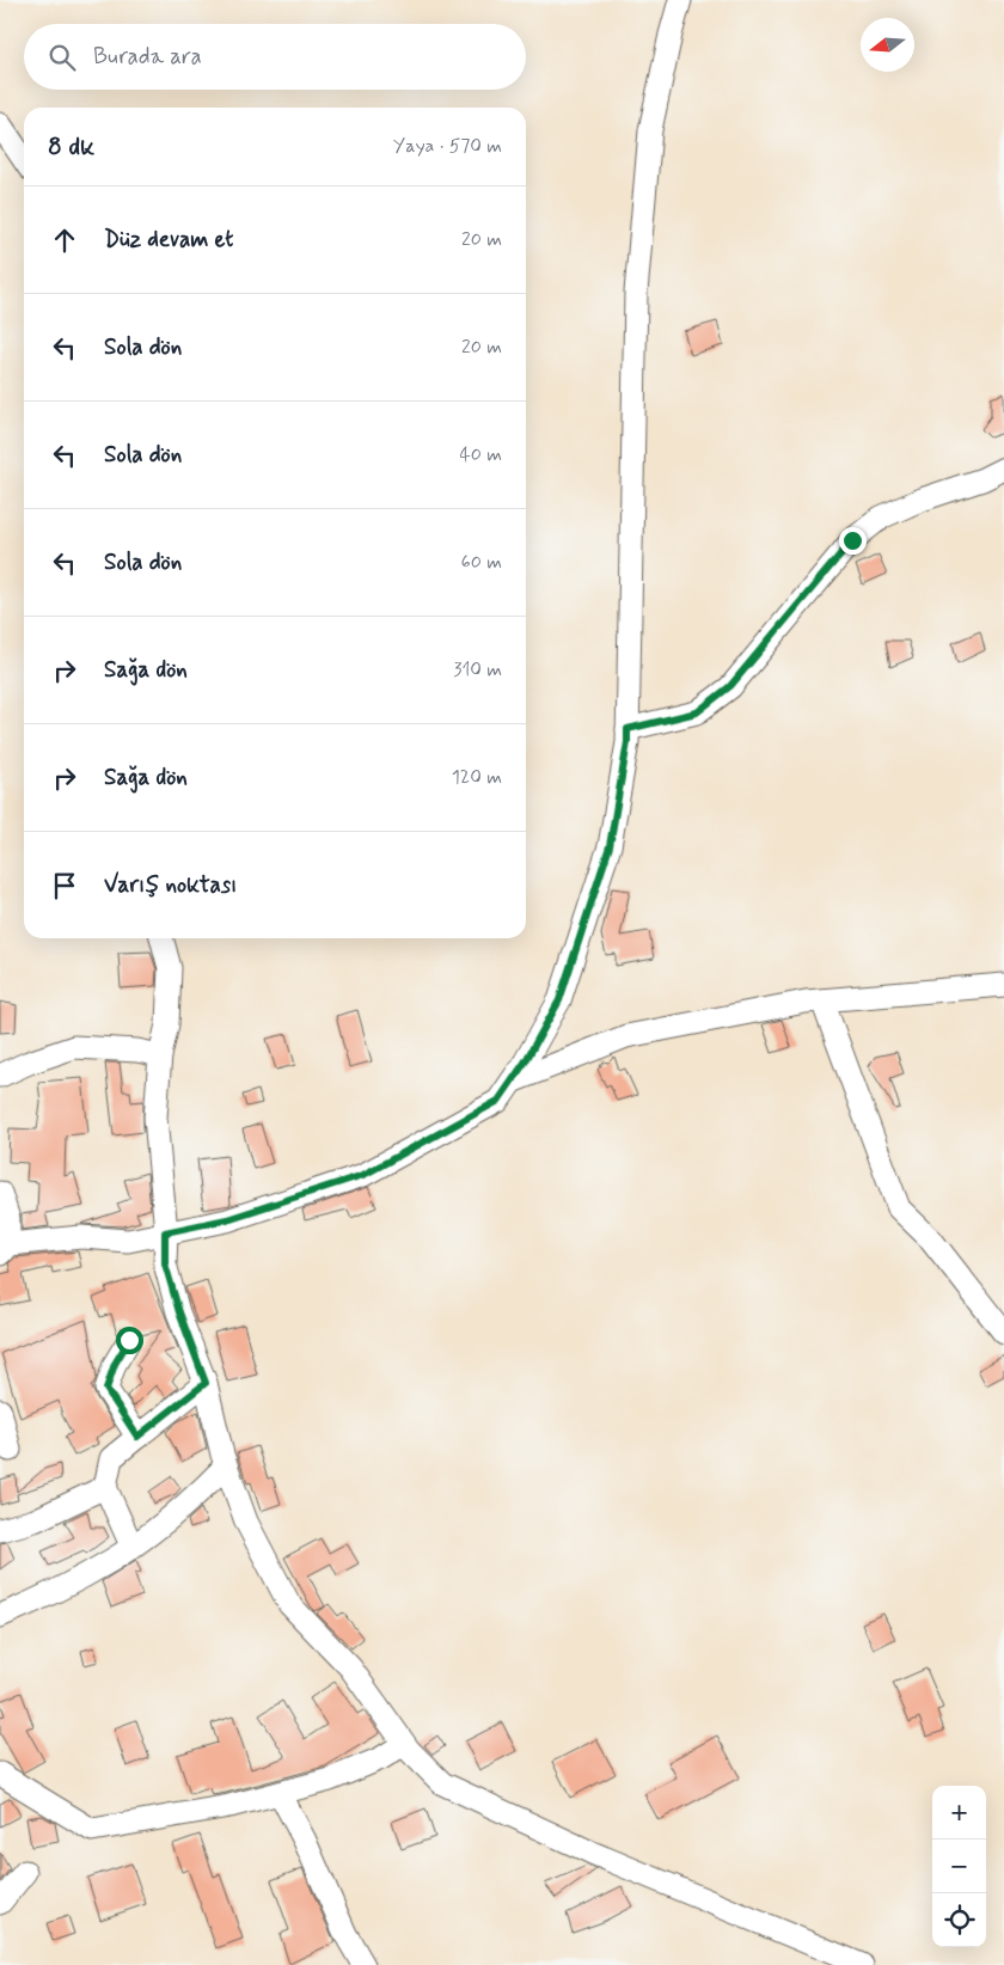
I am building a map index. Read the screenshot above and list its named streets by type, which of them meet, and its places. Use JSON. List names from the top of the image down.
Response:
{
  "north": "left",
  "page": {
    "search": "Burada ara",
    "heading": ["8 dk", "Yaya · 570 m"],
    "list": [
      ["Düz devam et", "20 m"],
      ["Sola dön", "20 m"],
      ["Sola dön", "40 m"],
      ["Sola dön", "60 m"],
      ["Sağa dön", "310 m"],
      ["Sağa dön", "120 m"],
      "Varış noktası"
    ],
    "map_buttons": ["+", "−"]
  }
}
